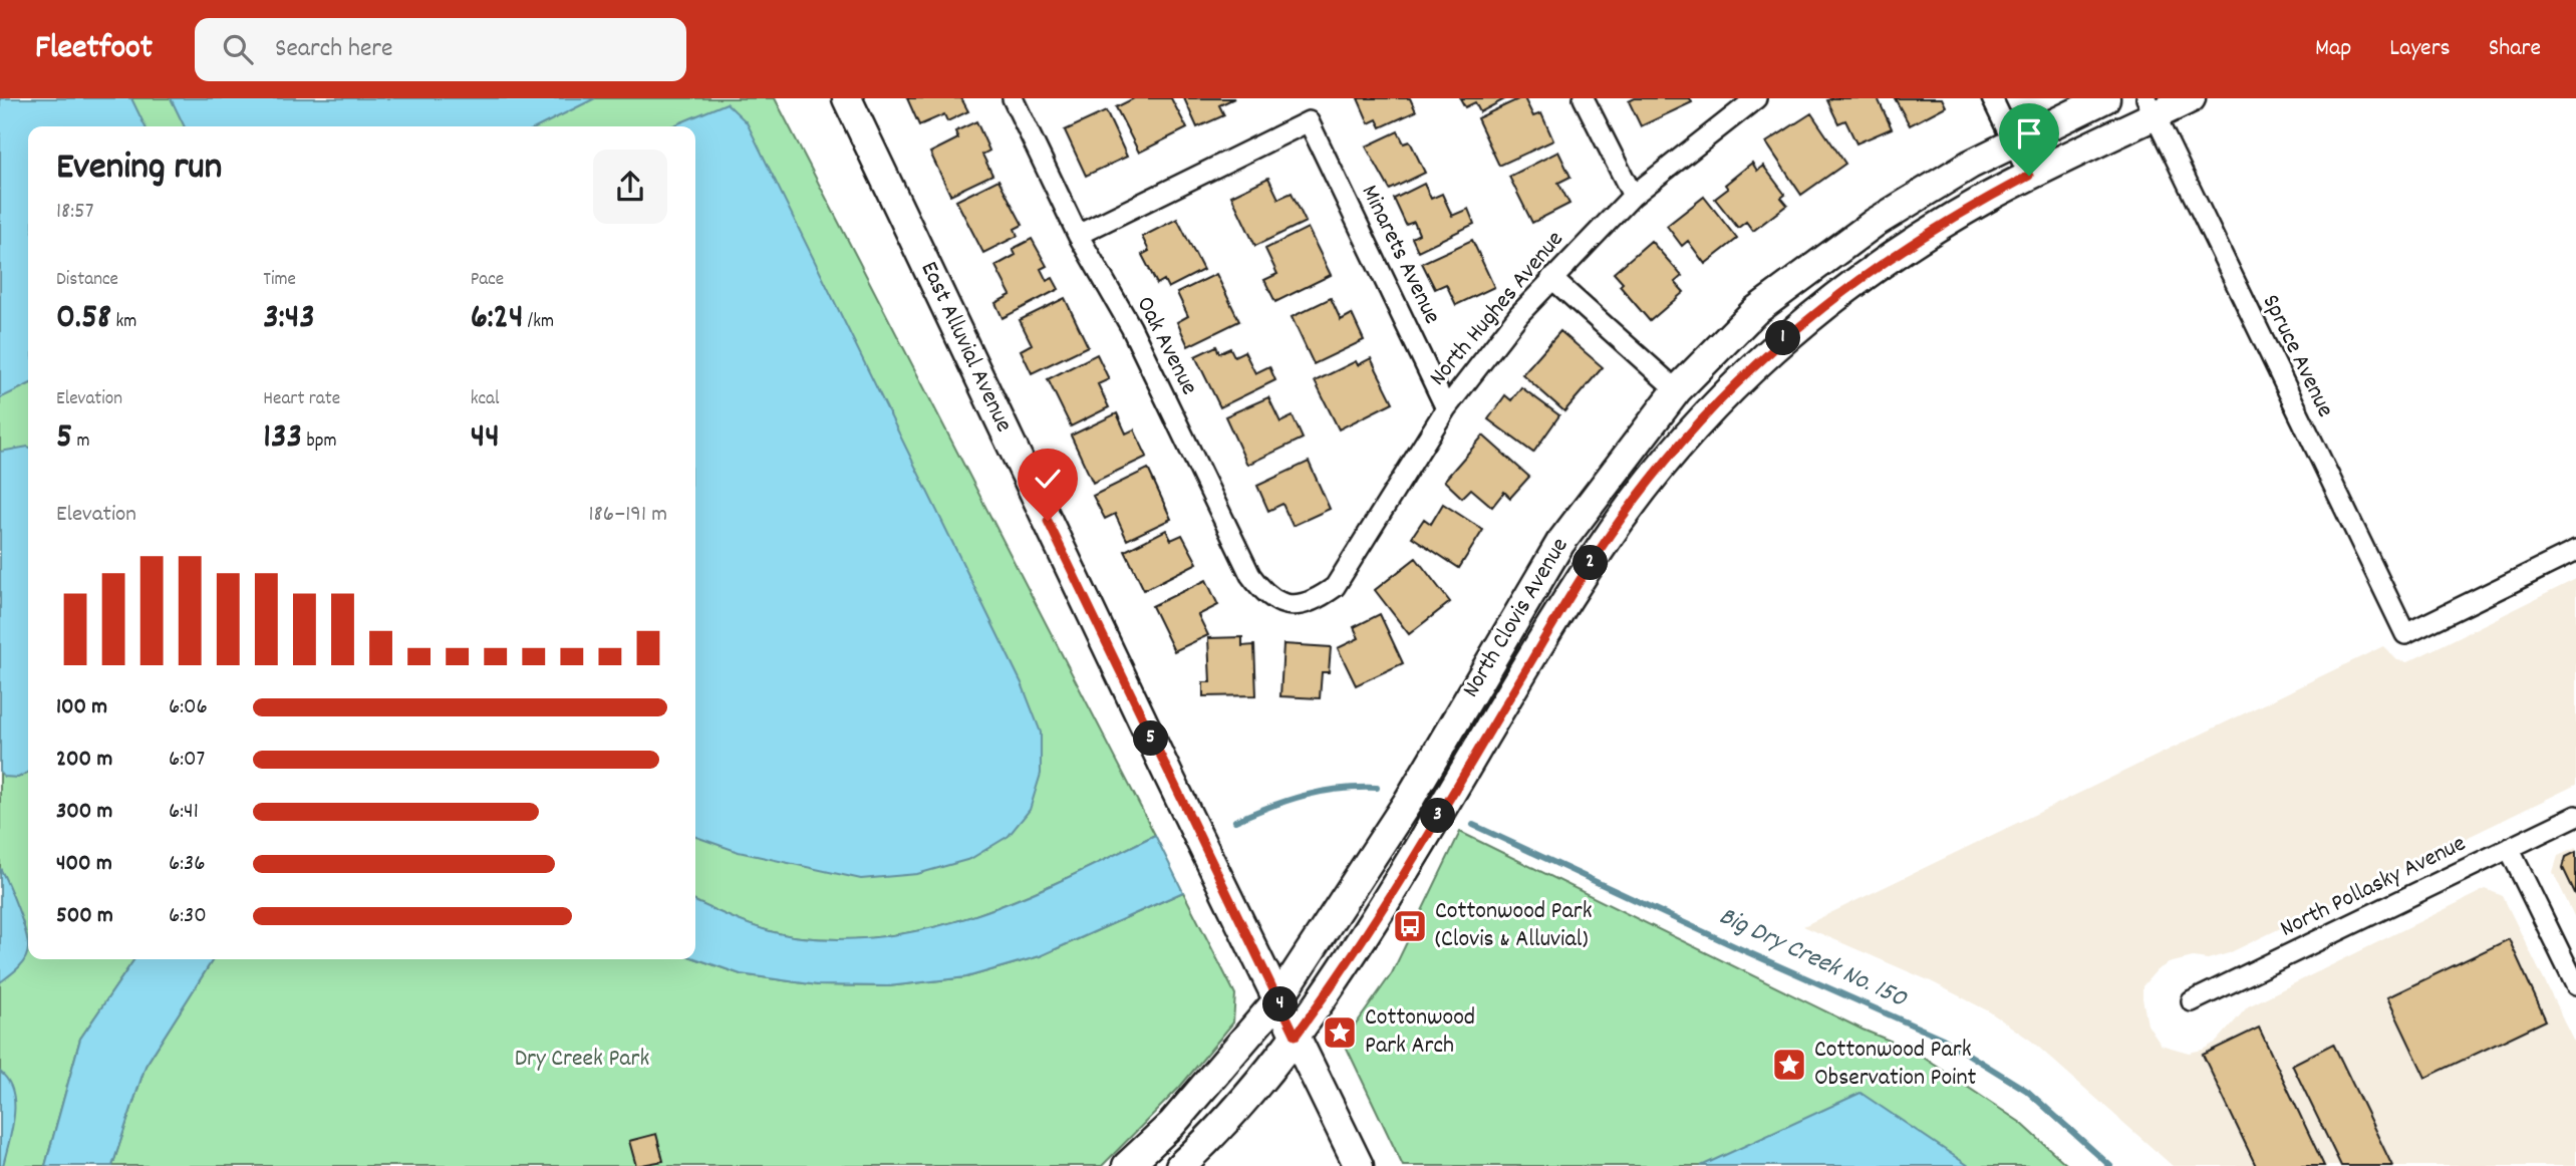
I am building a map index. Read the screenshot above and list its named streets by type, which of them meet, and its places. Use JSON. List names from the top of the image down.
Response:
{
  "streets": {
    "main road": ["East Alluvial Avenue", "North Clovis Avenue"],
    "street": [
      "Minarets Avenue",
      "North Hughes Avenue",
      "Oak Avenue",
      "Spruce Avenue",
      "North Pollasky Avenue"
    ]
  },
  "crossings": [
    ["Minarets Avenue", "North Hughes Avenue"],
    ["Minarets Avenue", "Oak Avenue"],
    ["North Hughes Avenue", "Oak Avenue"],
    ["East Alluvial Avenue", "North Clovis Avenue"],
    ["Spruce Avenue", "North Clovis Avenue"]
  ],
  "water": ["Big Dry Creek No. 150"],
  "parks": ["Dry Creek Park"],
  "places": {
    "bus stop": ["Cottonwood Park (Clovis & Alluvial)"],
    "place": ["Cottonwood Park Arch", "Cottonwood Park Observation Point"]
  },
  "page": {
    "header": "Fleetfoot",
    "search": "Search here",
    "nav": ["Map", "Layers", "Share"],
    "heading": ["Evening run", "18:57"],
    "stats": [
      ["Distance", "0.58 km"],
      ["Time", "3:43"],
      ["Pace", "6:24 /km"],
      ["Elevation", "5 m"],
      ["Heart rate", "133 bpm"],
      ["kcal", "44"]
    ],
    "pins": [
      "1",
      "2",
      "5",
      "3",
      "4"
    ],
    "chart": ["Elevation", "186–191 m"],
    "list": [
      {
        "name": "100 m",
        "note": "6:06"
      },
      {
        "name": "200 m",
        "note": "6:07"
      },
      {
        "name": "300 m",
        "note": "6:41"
      },
      {
        "name": "400 m",
        "note": "6:36"
      },
      {
        "name": "500 m",
        "note": "6:30"
      }
    ]
  }
}
